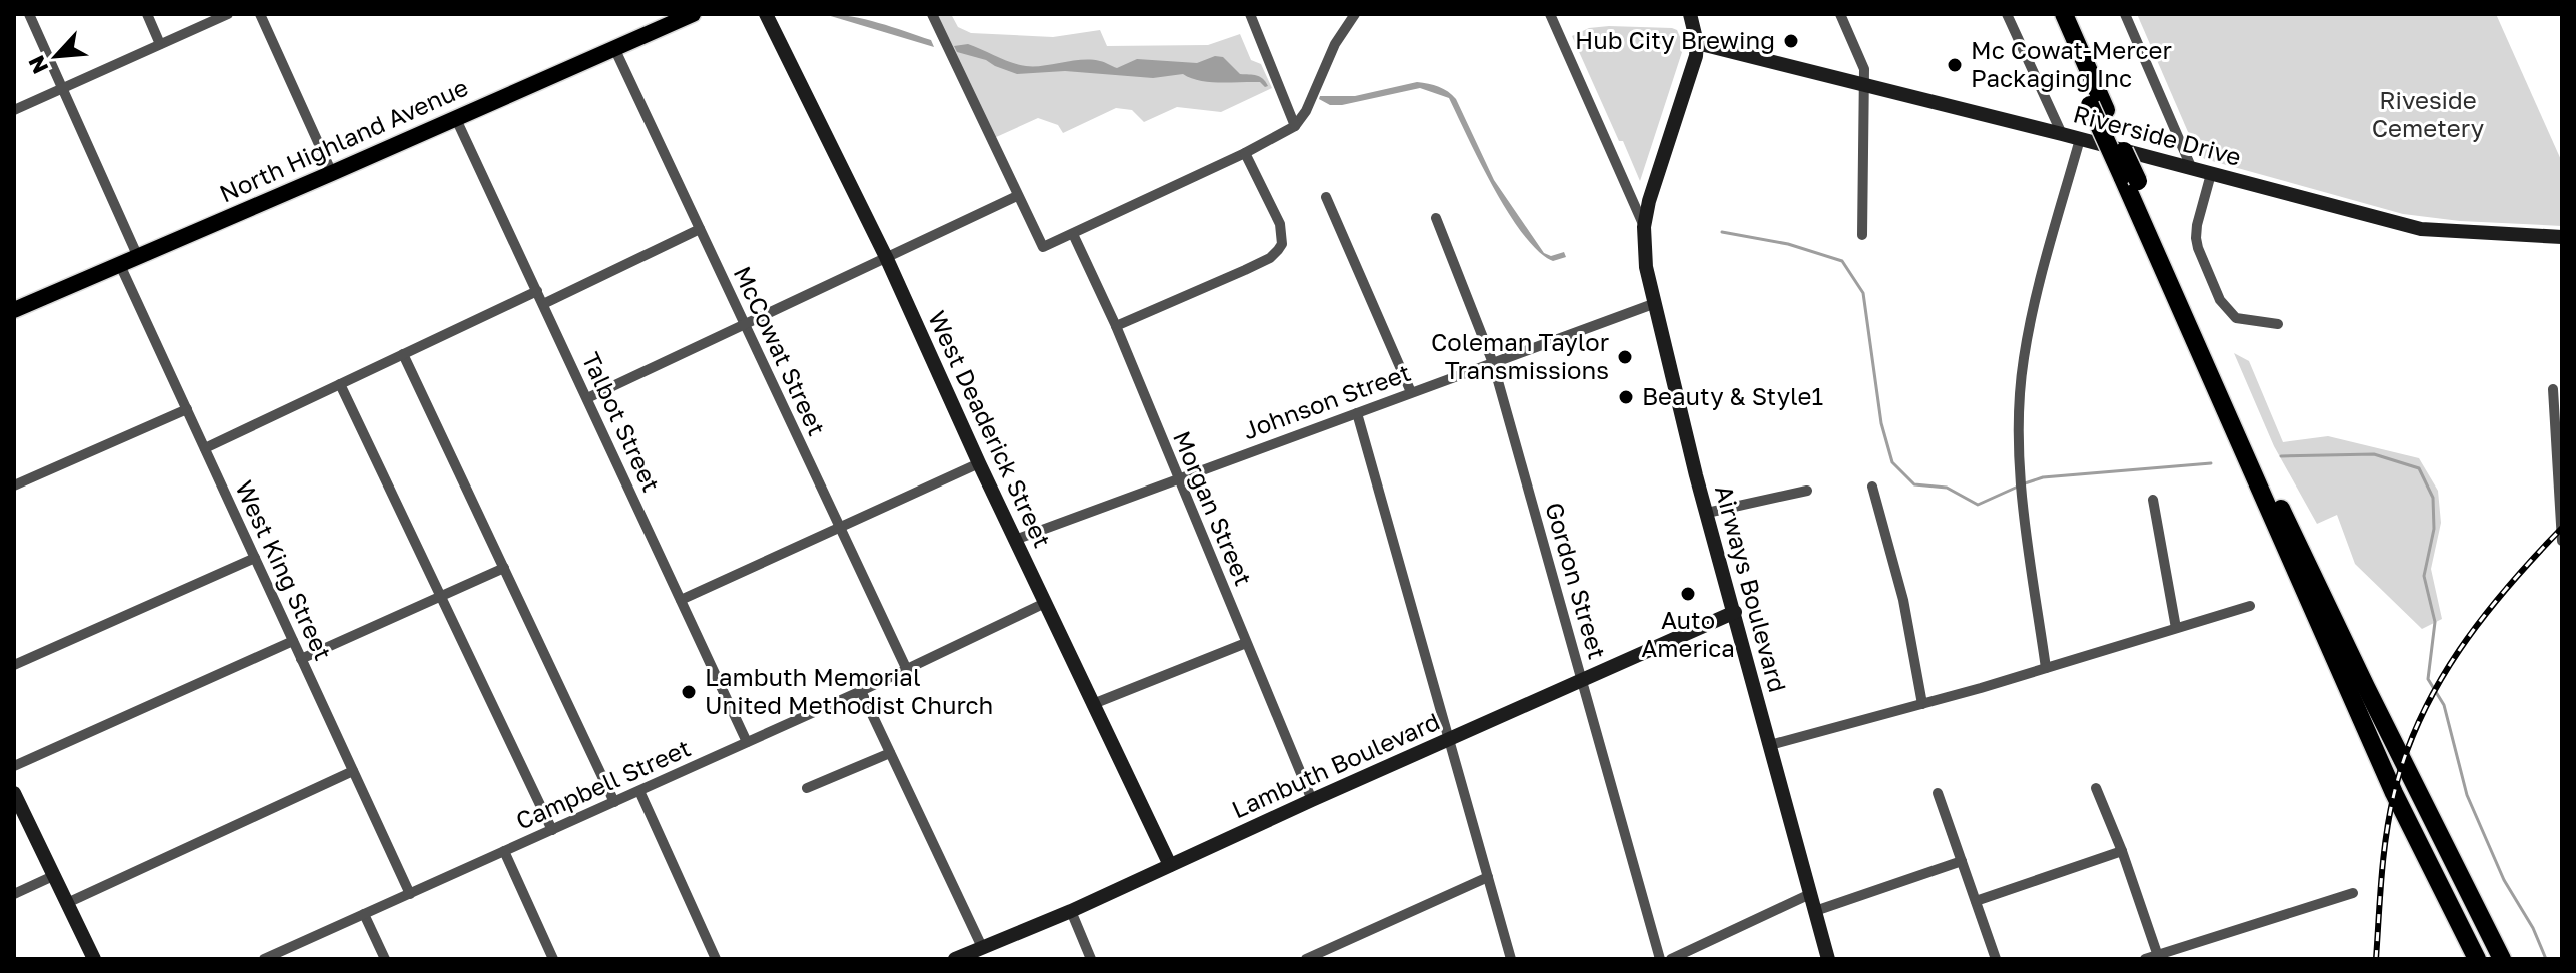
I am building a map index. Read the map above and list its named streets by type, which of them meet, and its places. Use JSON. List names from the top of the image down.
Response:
{
  "streets": {
    "main road": ["North Highland Avenue"],
    "street": [
      "Riverside Drive",
      "McCowat Street",
      "Johnson Street",
      "Talbot Street",
      "West Deaderick Street",
      "Morgan Street",
      "West King Street",
      "Gordon Street",
      "Airways Boulevard",
      "Lambuth Boulevard",
      "Campbell Street"
    ]
  },
  "crossings": [
    ["Riverside Drive", "Airways Boulevard"],
    ["North Highland Avenue", "McCowat Street"],
    ["North Highland Avenue", "Talbot Street"],
    ["North Highland Avenue", "West King Street"],
    ["McCowat Street", "Campbell Street"],
    ["Johnson Street", "West Deaderick Street"],
    ["Johnson Street", "Morgan Street"],
    ["Johnson Street", "Gordon Street"],
    ["Johnson Street", "Airways Boulevard"],
    ["Talbot Street", "Campbell Street"],
    ["West Deaderick Street", "Lambuth Boulevard"],
    ["West Deaderick Street", "Campbell Street"],
    ["Morgan Street", "Lambuth Boulevard"],
    ["West King Street", "Campbell Street"],
    ["Gordon Street", "Lambuth Boulevard"],
    ["Airways Boulevard", "Lambuth Boulevard"]
  ],
  "parks": ["Riveside Cemetery"],
  "places": [
    "Hub City Brewing",
    "Mc Cowat-Mercer Packaging Inc",
    "Coleman Taylor Transmissions",
    "Beauty & Style1",
    "Auto America",
    "Lambuth Memorial United Methodist Church"
  ],
  "north": "bottom left"
}
